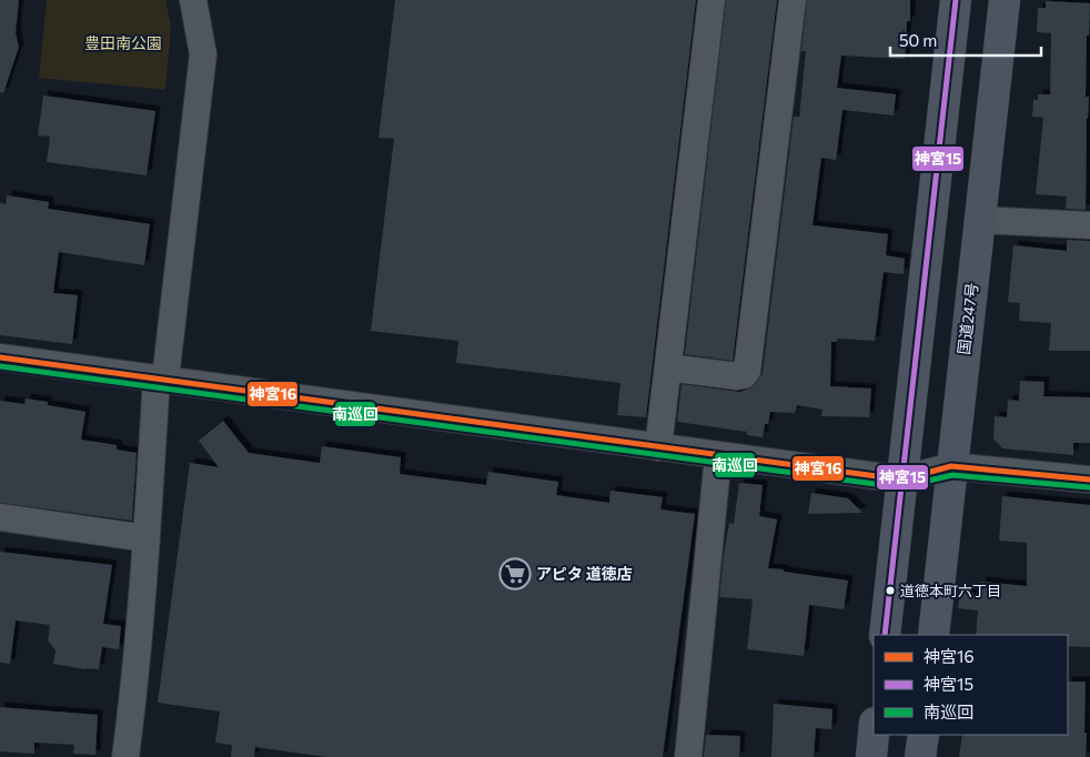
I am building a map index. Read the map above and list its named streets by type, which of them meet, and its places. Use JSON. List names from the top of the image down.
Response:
{
  "streets": {
    "highway": ["国道247号"]
  },
  "parks": ["豊田南公園"],
  "places": {
    "supermarket": ["アピタ 道徳店"],
    "other": ["道徳本町六丁目"]
  },
  "lines": ["transit line 神宮15", "transit line 神宮16", "transit line 南巡回"],
  "legend": ["神宮16", "神宮15", "南巡回"],
  "scale_bar": "50 m"
}
